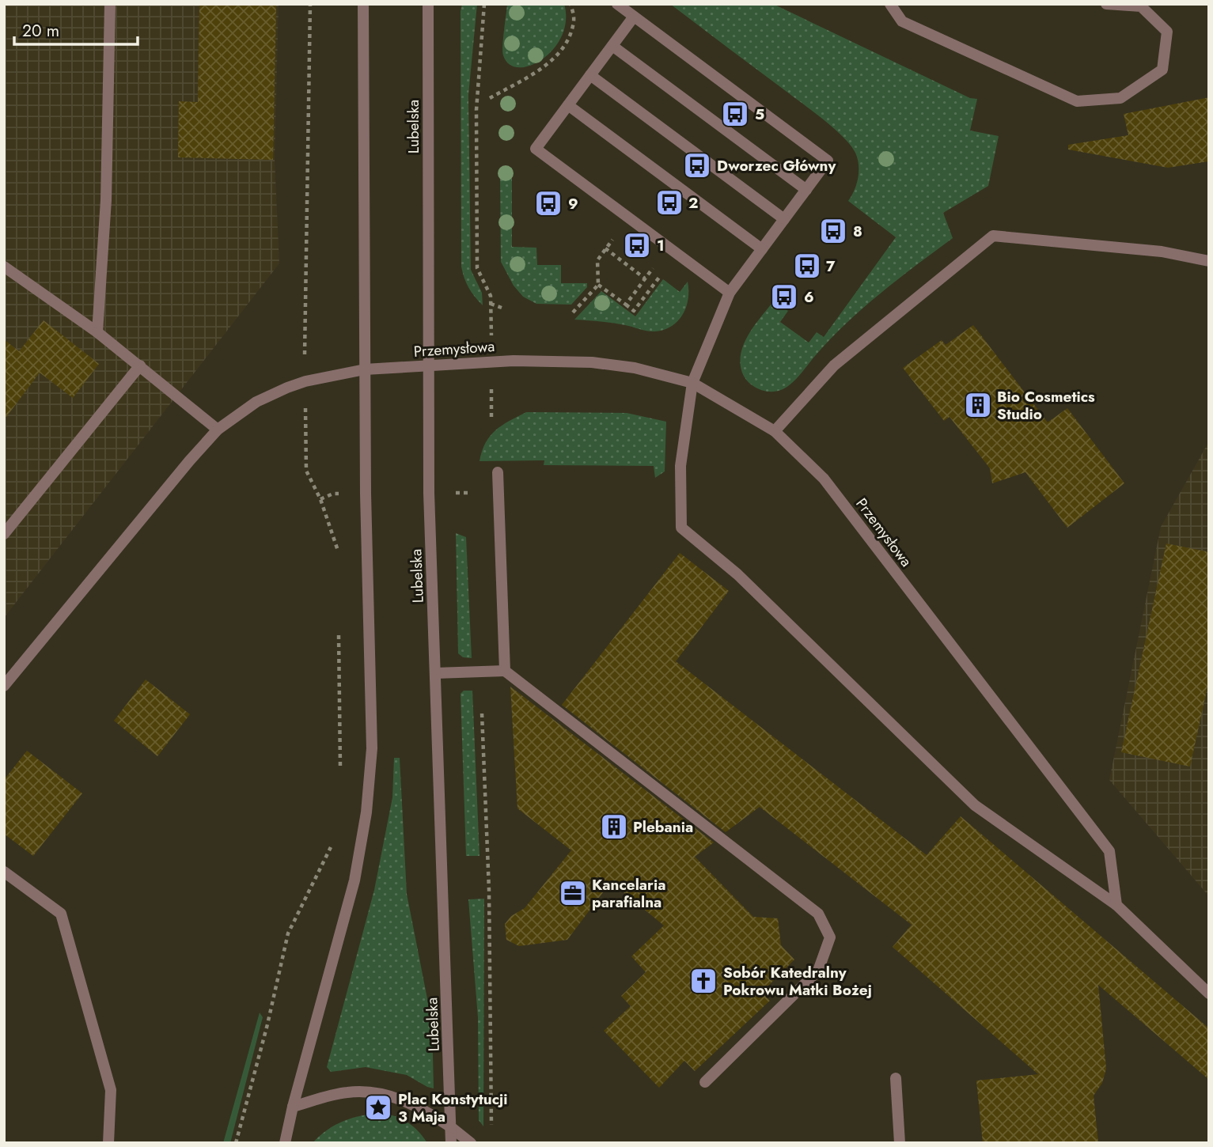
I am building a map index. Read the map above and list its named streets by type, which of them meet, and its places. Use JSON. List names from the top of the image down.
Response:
{
  "streets": {
    "street": ["Lubelska", "Przemysłowa"]
  },
  "crossings": [
    ["Lubelska", "Przemysłowa"]
  ],
  "places": {
    "bus stop": [
      "5",
      "Dworzec Główny",
      "2",
      "9",
      "8",
      "1",
      "7",
      "6"
    ],
    "building": ["Bio Cosmetics Studio", "Plebania"],
    "office": ["Kancelaria parafialna"],
    "church": ["Sobór Katedralny Pokrowu Matki Bożej"],
    "place": ["Plac Konstytucji 3 Maja"]
  },
  "scale_bar": "20 m"
}
